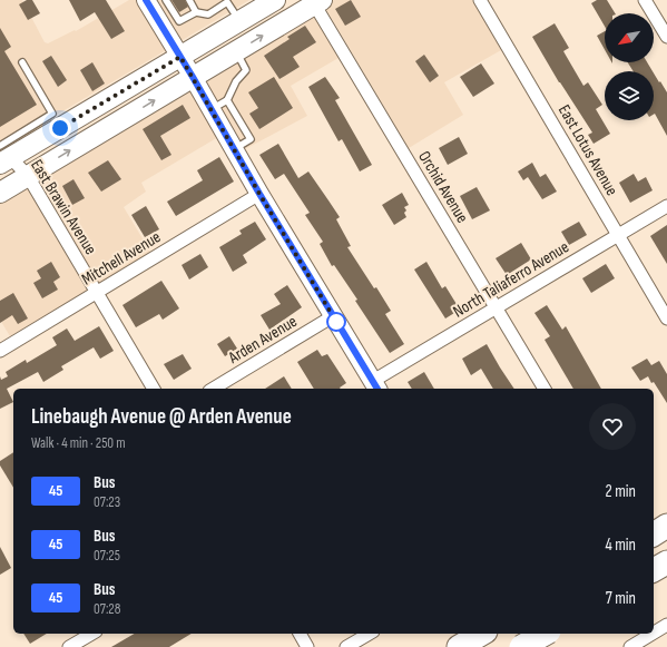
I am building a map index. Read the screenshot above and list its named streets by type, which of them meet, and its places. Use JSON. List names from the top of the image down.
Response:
{
  "streets": {
    "street": [
      "East Lotus Avenue",
      "Orchid Avenue",
      "East Brawin Avenue",
      "Mitchell Avenue",
      "North Taliaferro Avenue",
      "Arden Avenue"
    ]
  },
  "crossings": [
    ["East Lotus Avenue", "North Taliaferro Avenue"],
    ["Orchid Avenue", "North Taliaferro Avenue"],
    ["East Brawin Avenue", "Mitchell Avenue"]
  ],
  "lines": ["bus line 45"],
  "north": "bottom left",
  "page": {
    "heading": ["Linebaugh Avenue @ Arden Avenue", "Walk · 4 min · 250 m"],
    "list": [
      {
        "mark": "45",
        "name": "Bus",
        "note": "07:23",
        "value": "2 min"
      },
      {
        "mark": "45",
        "name": "Bus",
        "note": "07:25",
        "value": "4 min"
      },
      {
        "mark": "45",
        "name": "Bus",
        "note": "07:28",
        "value": "7 min"
      }
    ]
  }
}
